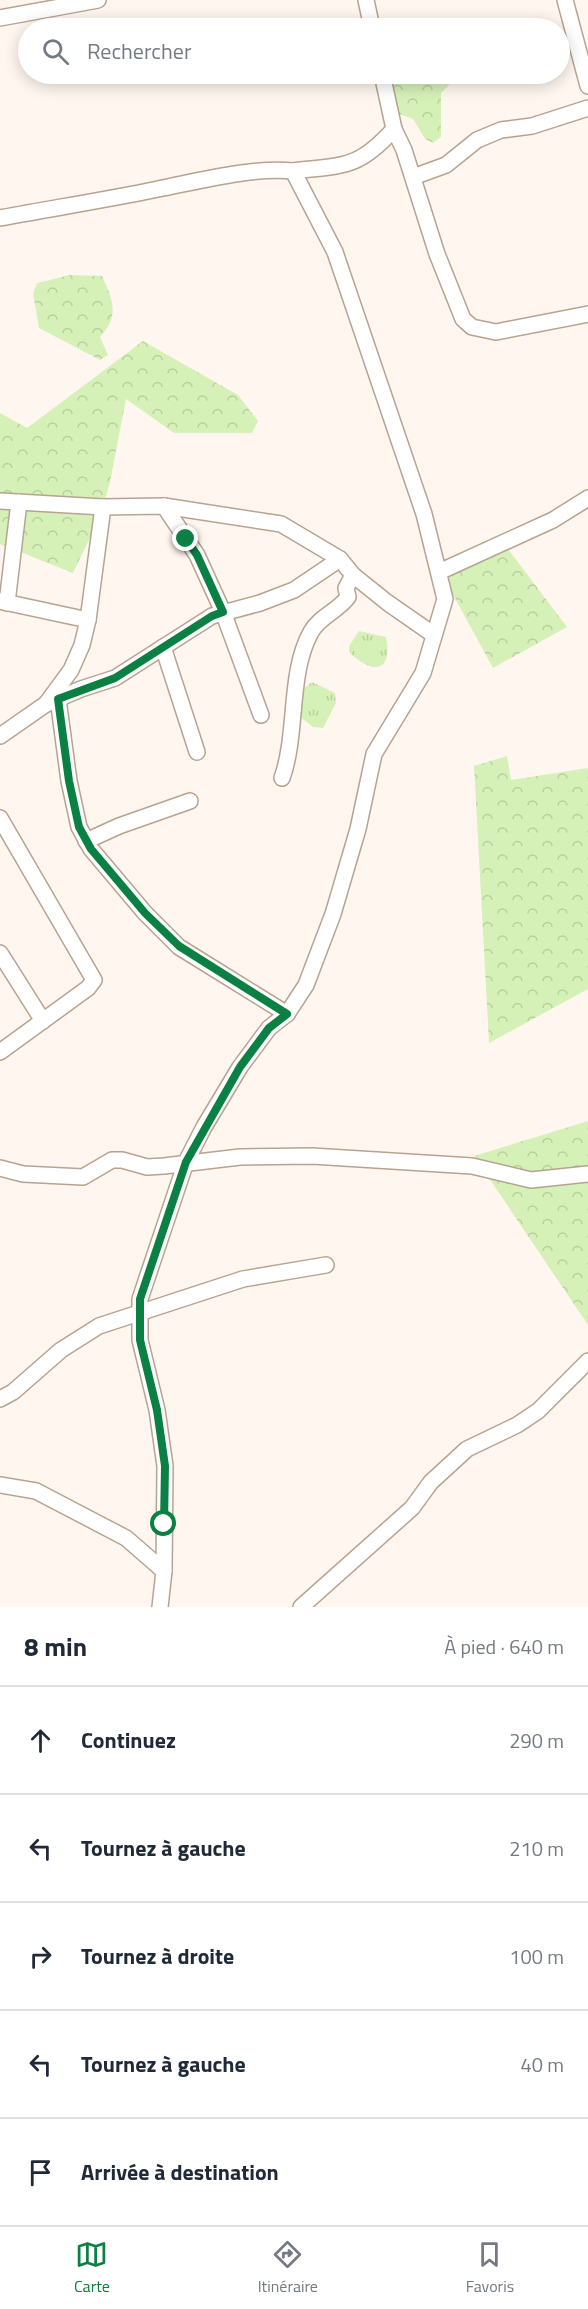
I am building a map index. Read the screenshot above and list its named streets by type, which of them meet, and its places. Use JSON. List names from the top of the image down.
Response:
{
  "page": {
    "search": "Rechercher",
    "heading": ["8 min", "À pied · 640 m"],
    "list": [
      ["Continuez", "290 m"],
      ["Tournez à gauche", "210 m"],
      ["Tournez à droite", "100 m"],
      ["Tournez à gauche", "40 m"],
      "Arrivée à destination"
    ],
    "nav": ["Carte", "Itinéraire", "Favoris"]
  }
}
